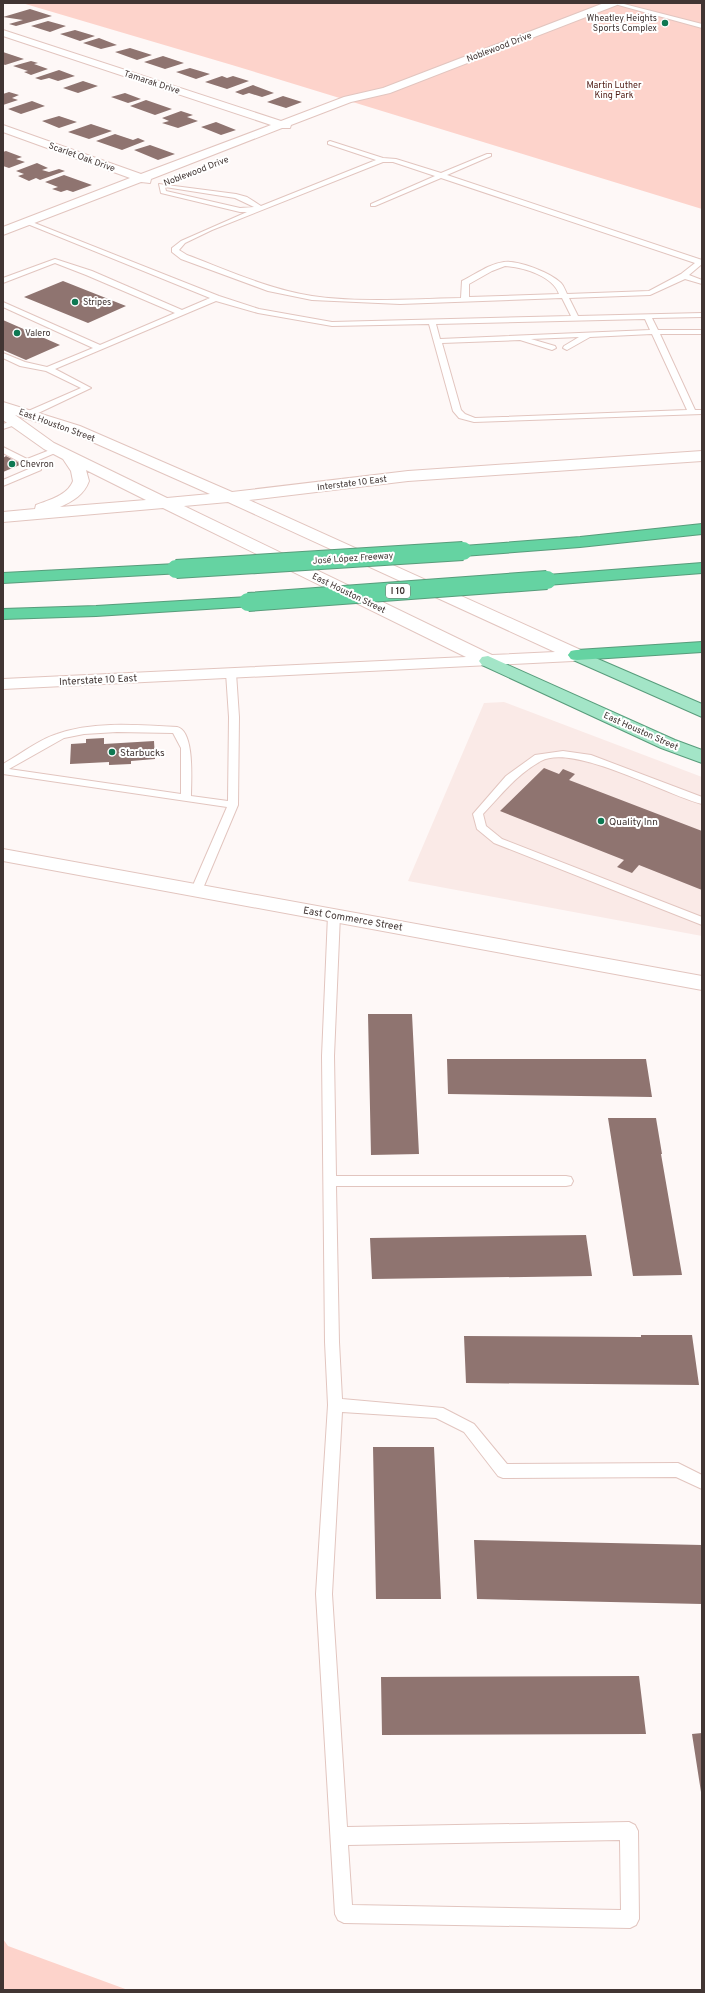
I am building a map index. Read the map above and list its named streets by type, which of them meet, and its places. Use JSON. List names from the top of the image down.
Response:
{
  "streets": {
    "highway": ["José López Freeway", "I 10"],
    "main road": [
      "Noblewood Drive",
      "Tamarak Drive",
      "Scarlet Oak Drive",
      "East Houston Street",
      "Interstate 10 East",
      "East Commerce Street"
    ]
  },
  "crossings": [
    ["Noblewood Drive", "Tamarak Drive"],
    ["Noblewood Drive", "Scarlet Oak Drive"],
    ["East Houston Street", "Interstate 10 East"]
  ],
  "parks": ["Martin Luther King Park"],
  "places": [
    "Wheatley Heights Sports Complex",
    "Stripes",
    "Valero",
    "Chevron",
    "Starbucks",
    "Quality Inn"
  ]
}
